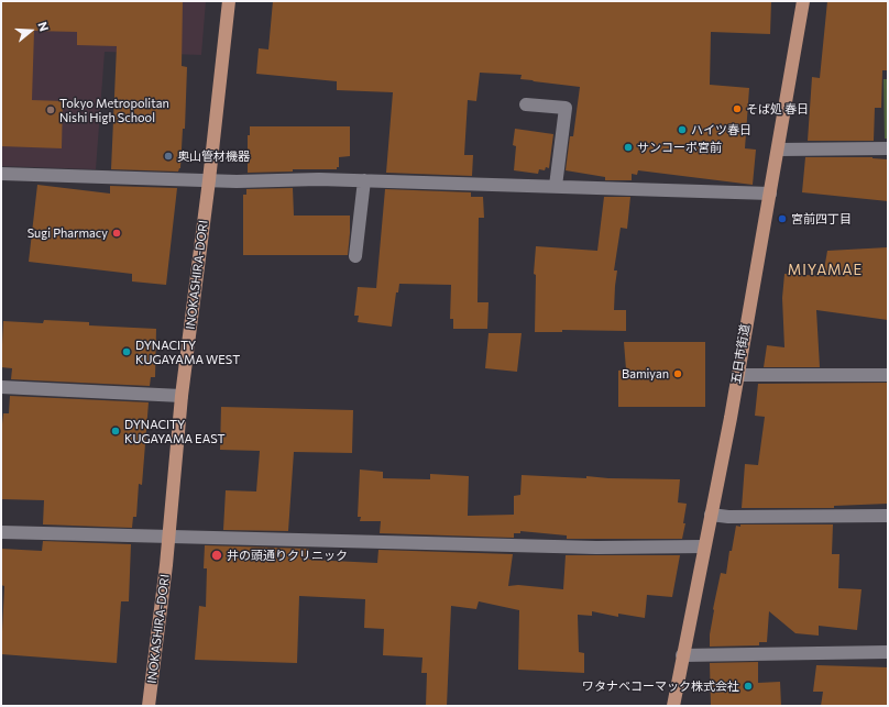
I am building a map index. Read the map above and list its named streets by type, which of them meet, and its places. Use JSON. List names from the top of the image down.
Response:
{
  "streets": {
    "main road": ["INOKASHIRA-DORI", "五日市街道"]
  },
  "districts": ["MIYAMAE"],
  "places": [
    "そば処 春日",
    "Tokyo Metropolitan Nishi High School",
    "ハイツ春日",
    "サンコーポ宮前",
    "奥山管材機器",
    "宮前四丁目",
    "Sugi Pharmacy",
    "DYNACITY KUGAYAMA WEST",
    "Bamiyan",
    "DYNACITY KUGAYAMA EAST",
    "井の頭通りクリニック",
    "ワタナベコーマック株式会社"
  ],
  "north": "right"
}
